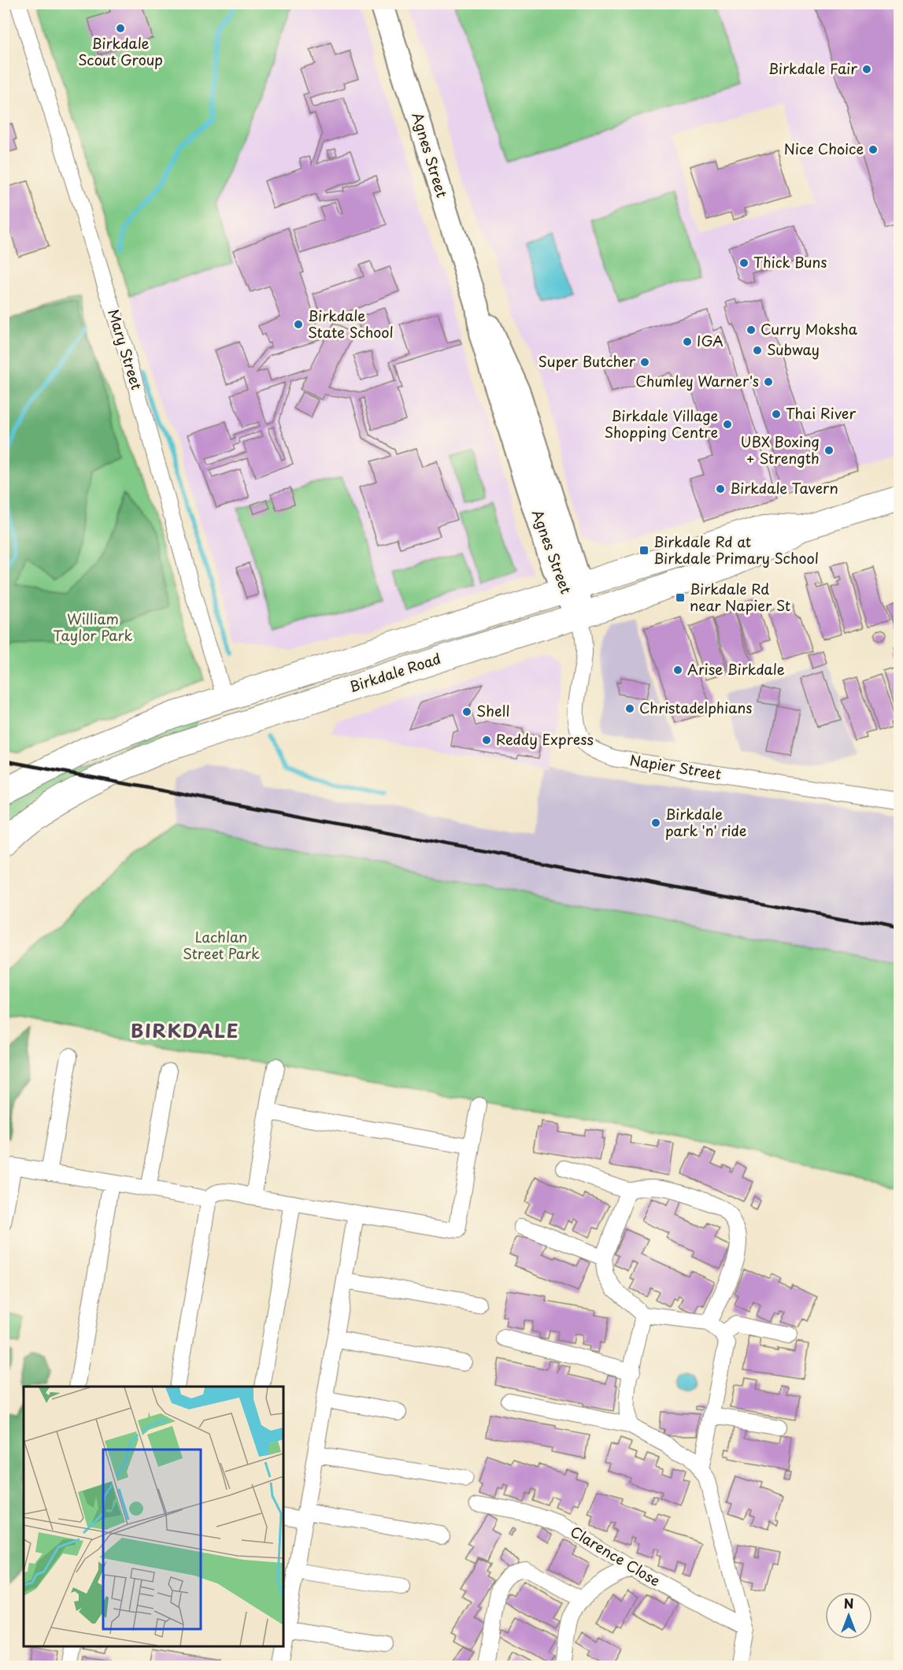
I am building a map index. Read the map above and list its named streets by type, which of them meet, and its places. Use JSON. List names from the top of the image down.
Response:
{
  "streets": {
    "main road": ["Birkdale Road"],
    "street": [
      "Agnes Street",
      "Mary Street",
      "Napier Street",
      "Clarence Close"
    ]
  },
  "crossings": [
    ["Agnes Street", "Birkdale Road"],
    ["Agnes Street", "Napier Street"],
    ["Mary Street", "Birkdale Road"],
    ["Birkdale Road", "Napier Street"]
  ],
  "districts": ["BIRKDALE"],
  "parks": ["William Taylor Park", "Lachlan Street Park"],
  "places": {
    "other": [
      "Birkdale Scout Group",
      "Birkdale Fair",
      "Nice Choice",
      "Thick Buns",
      "Birkdale State School",
      "Curry Moksha",
      "IGA",
      "Subway",
      "Super Butcher",
      "Chumley Warner's",
      "Thai River",
      "Birkdale Village Shopping Centre",
      "UBX Boxing + Strength",
      "Birkdale Tavern",
      "Arise Birkdale",
      "Christadelphians",
      "Shell",
      "Reddy Express",
      "Birkdale park 'n' ride"
    ],
    "transit": ["Birkdale Rd at Birkdale Primary School", "Birkdale Rd near Napier St"]
  },
  "north": "top"
}
